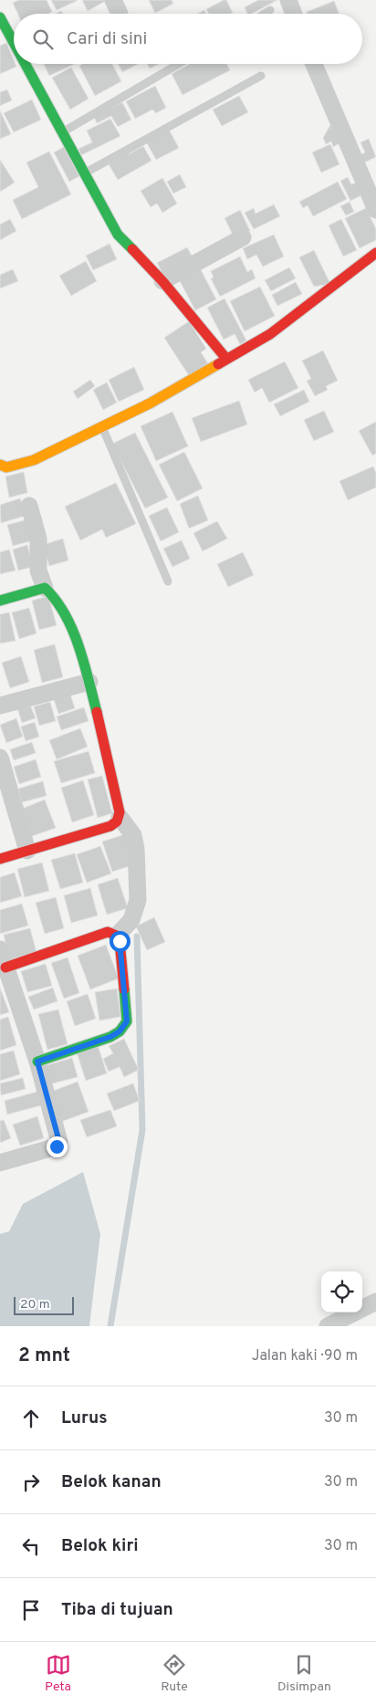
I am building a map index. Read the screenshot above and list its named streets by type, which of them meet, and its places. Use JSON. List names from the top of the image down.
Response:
{
  "scale_bar": "20 m",
  "page": {
    "search": "Cari di sini",
    "scale": "20 m",
    "heading": ["2 mnt", "Jalan kaki · 90 m"],
    "list": [
      ["Lurus", "30 m"],
      ["Belok kanan", "30 m"],
      ["Belok kiri", "30 m"],
      "Tiba di tujuan"
    ],
    "nav": ["Peta", "Rute", "Disimpan"]
  }
}
